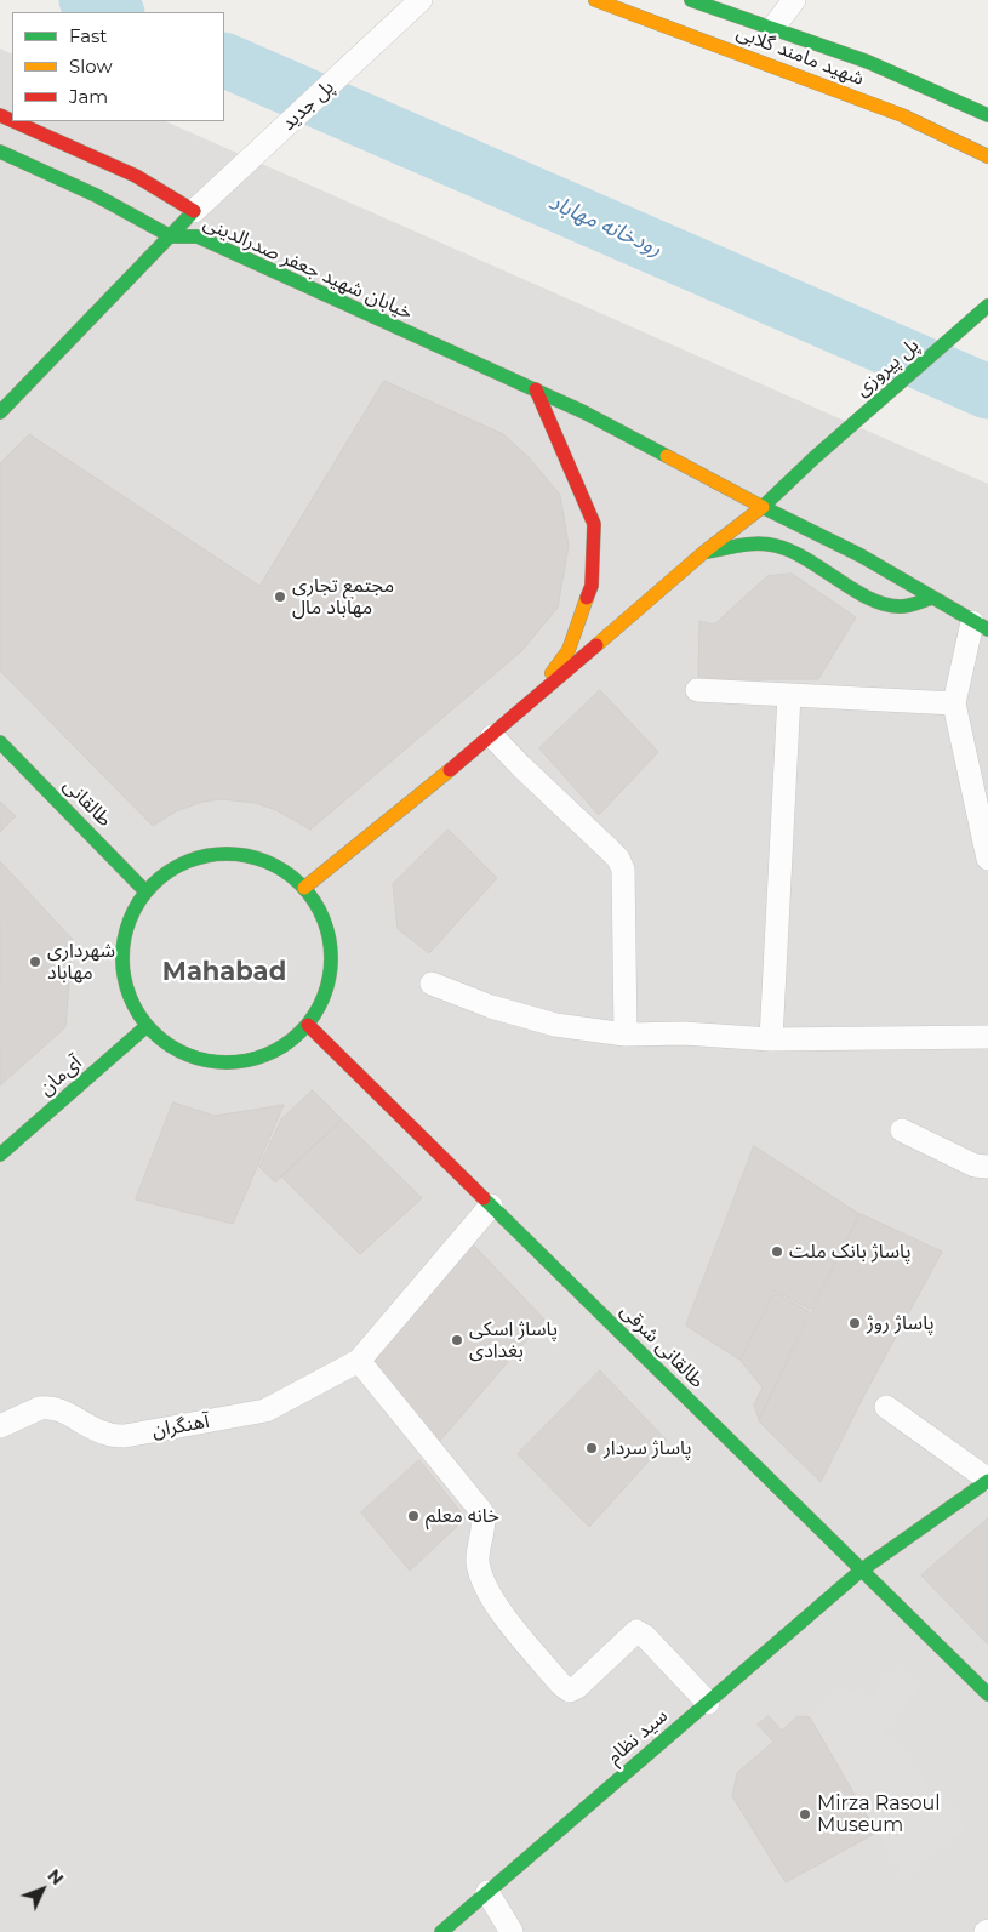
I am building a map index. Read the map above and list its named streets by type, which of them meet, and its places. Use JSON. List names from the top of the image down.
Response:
{
  "streets": {
    "street": [
      "شهید مامند گلابی",
      "پل جدید",
      "خیابان شهید جعفر صدرالدینی",
      "پل پیروزی",
      "طالقانی",
      "آی‌مان",
      "طالقانی شرقی",
      "آهنگران",
      "سید نظام"
    ]
  },
  "crossings": [
    ["پل جدید", "خیابان شهید جعفر صدرالدینی"],
    ["خیابان شهید جعفر صدرالدینی", "پل پیروزی"],
    ["طالقانی", "آی‌مان"],
    ["طالقانی", "طالقانی شرقی"],
    ["آی‌مان", "طالقانی شرقی"],
    ["طالقانی شرقی", "سید نظام"]
  ],
  "districts": ["Mahabad"],
  "water": ["رودخانه مهاباد"],
  "places": [
    "مجتمع تجاری مهاباد مال",
    "شهرداری مهاباد",
    "پاساژ بانک ملت",
    "پاساژ روژ",
    "پاساژ اسکی بغدادی",
    "پاساژ سردار",
    "خانه معلم",
    "Mirza Rasoul Museum"
  ],
  "legend": ["Fast", "Slow", "Jam"],
  "north": "top right"
}
